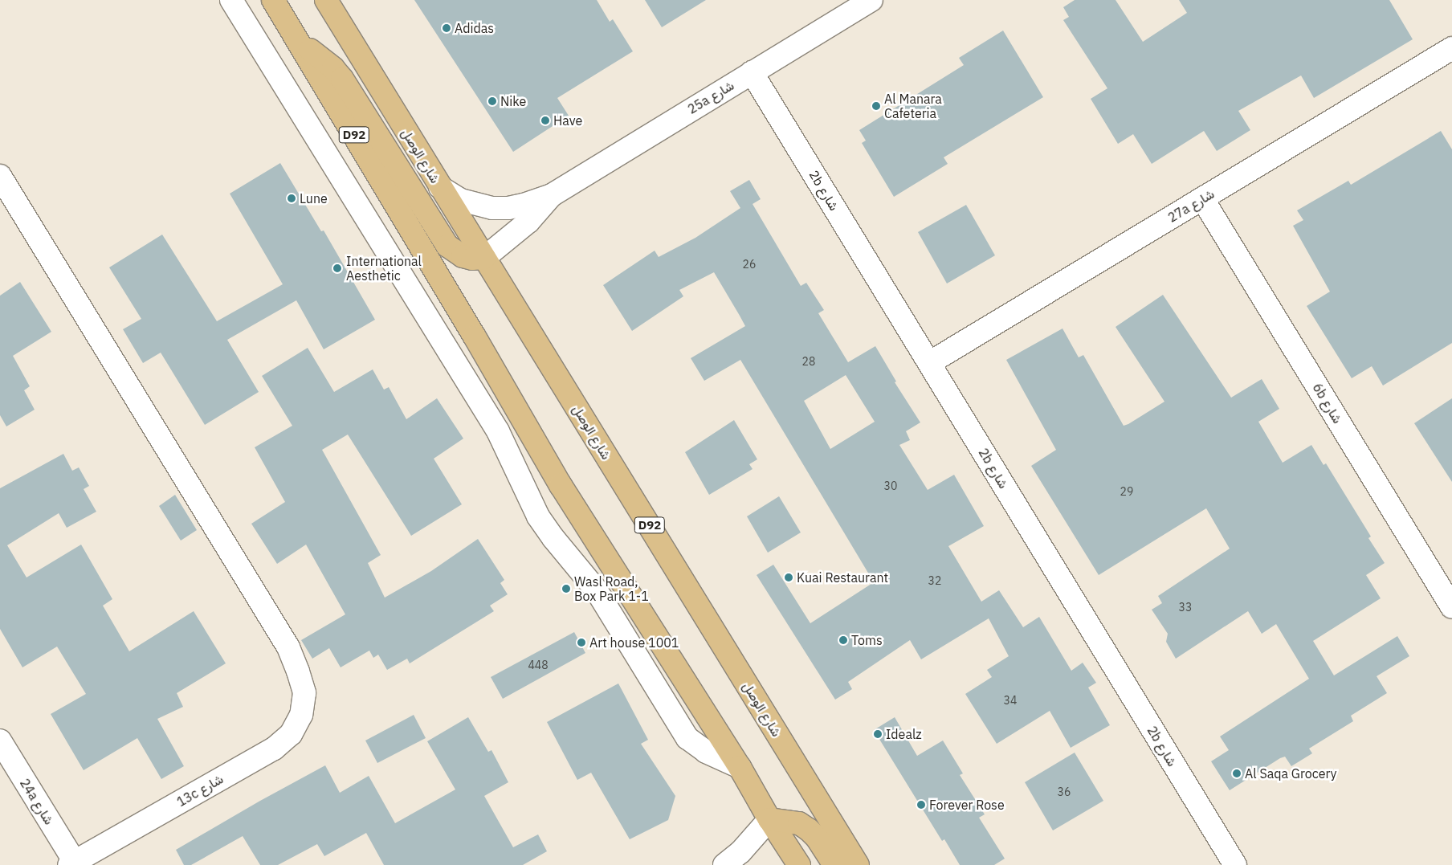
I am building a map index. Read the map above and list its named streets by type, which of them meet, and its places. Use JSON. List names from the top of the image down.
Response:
{
  "streets": {
    "main road": ["D92", "شارع الوصل"],
    "street": [
      "25a شارع",
      "2b شارع",
      "27a شارع",
      "6b شارع",
      "13c شارع",
      "24a شارع"
    ]
  },
  "crossings": [
    ["25a شارع", "شارع الوصل"],
    ["25a شارع", "2b شارع"],
    ["2b شارع", "27a شارع"],
    ["27a شارع", "6b شارع"],
    ["13c شارع", "24a شارع"]
  ],
  "places": [
    "Adidas",
    "Nike",
    "Al Manara Cafeteria",
    "Have",
    "Lune",
    "International Aesthetic",
    "Kuai Restaurant",
    "Wasl Road, Box Park 1-1",
    "Toms",
    "Art house 1001",
    "Idealz",
    "Al Saqa Grocery",
    "Forever Rose"
  ],
  "house_numbers": [
    "26",
    "28",
    "30",
    "29",
    "32",
    "33",
    "448",
    "34",
    "36"
  ]
}
